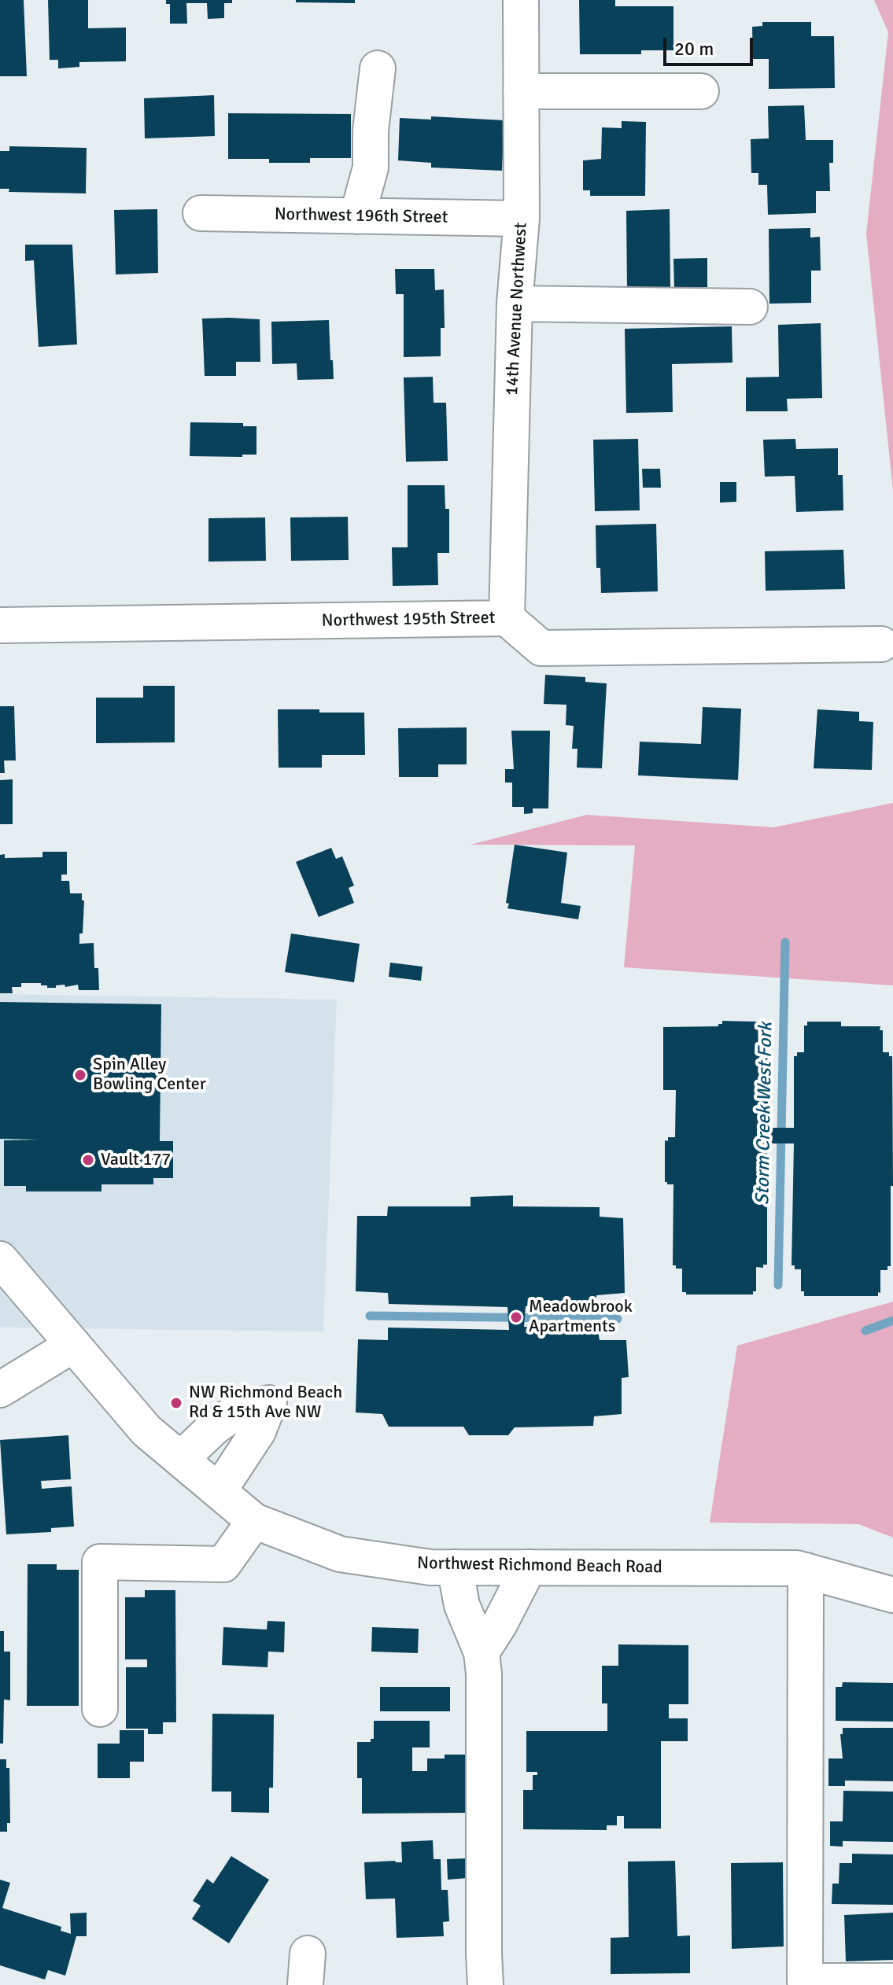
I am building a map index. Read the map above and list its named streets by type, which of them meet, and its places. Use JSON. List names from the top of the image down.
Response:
{
  "streets": {
    "street": [
      "Northwest 196th Street",
      "14th Avenue Northwest",
      "Northwest 195th Street",
      "Northwest Richmond Beach Road"
    ]
  },
  "crossings": [
    ["Northwest 196th Street", "14th Avenue Northwest"],
    ["14th Avenue Northwest", "Northwest 195th Street"]
  ],
  "water": ["Storm Creek West Fork"],
  "places": [
    "Spin Alley Bowling Center",
    "Vault 177",
    "Meadowbrook Apartments",
    "NW Richmond Beach Rd & 15th Ave NW"
  ],
  "scale_bar": "20 m"
}
